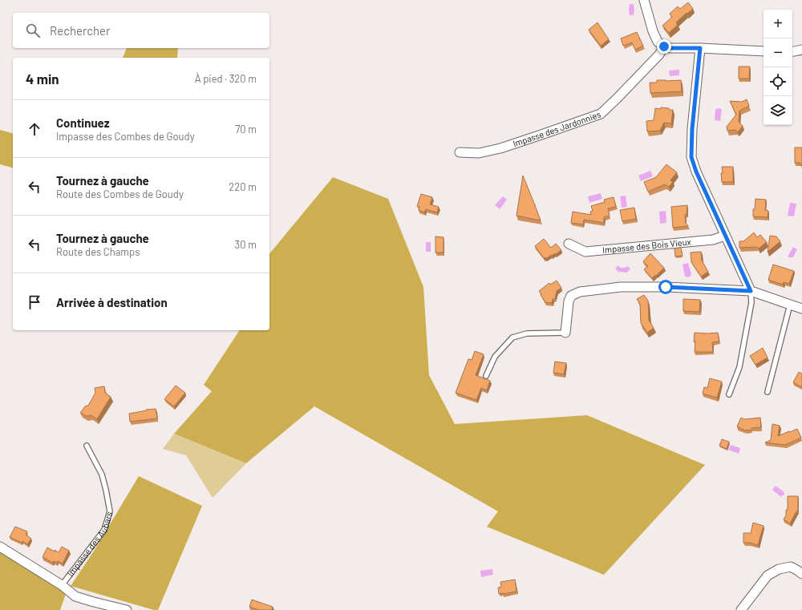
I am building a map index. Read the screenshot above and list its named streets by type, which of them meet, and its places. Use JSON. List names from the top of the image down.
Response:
{
  "streets": {
    "street": ["Impasse des Jardonnies", "Impasse des Bois Vieux", "Impasse des Aubars"]
  },
  "page": {
    "map_buttons": ["+", "−"],
    "search": "Rechercher",
    "heading": ["4 min", "À pied · 320 m"],
    "list": [
      ["Continuez", "Impasse des Combes de Goudy", "70 m"],
      ["Tournez à gauche", "Route des Combes de Goudy", "220 m"],
      ["Tournez à gauche", "Route des Champs", "30 m"],
      "Arrivée à destination"
    ]
  }
}
